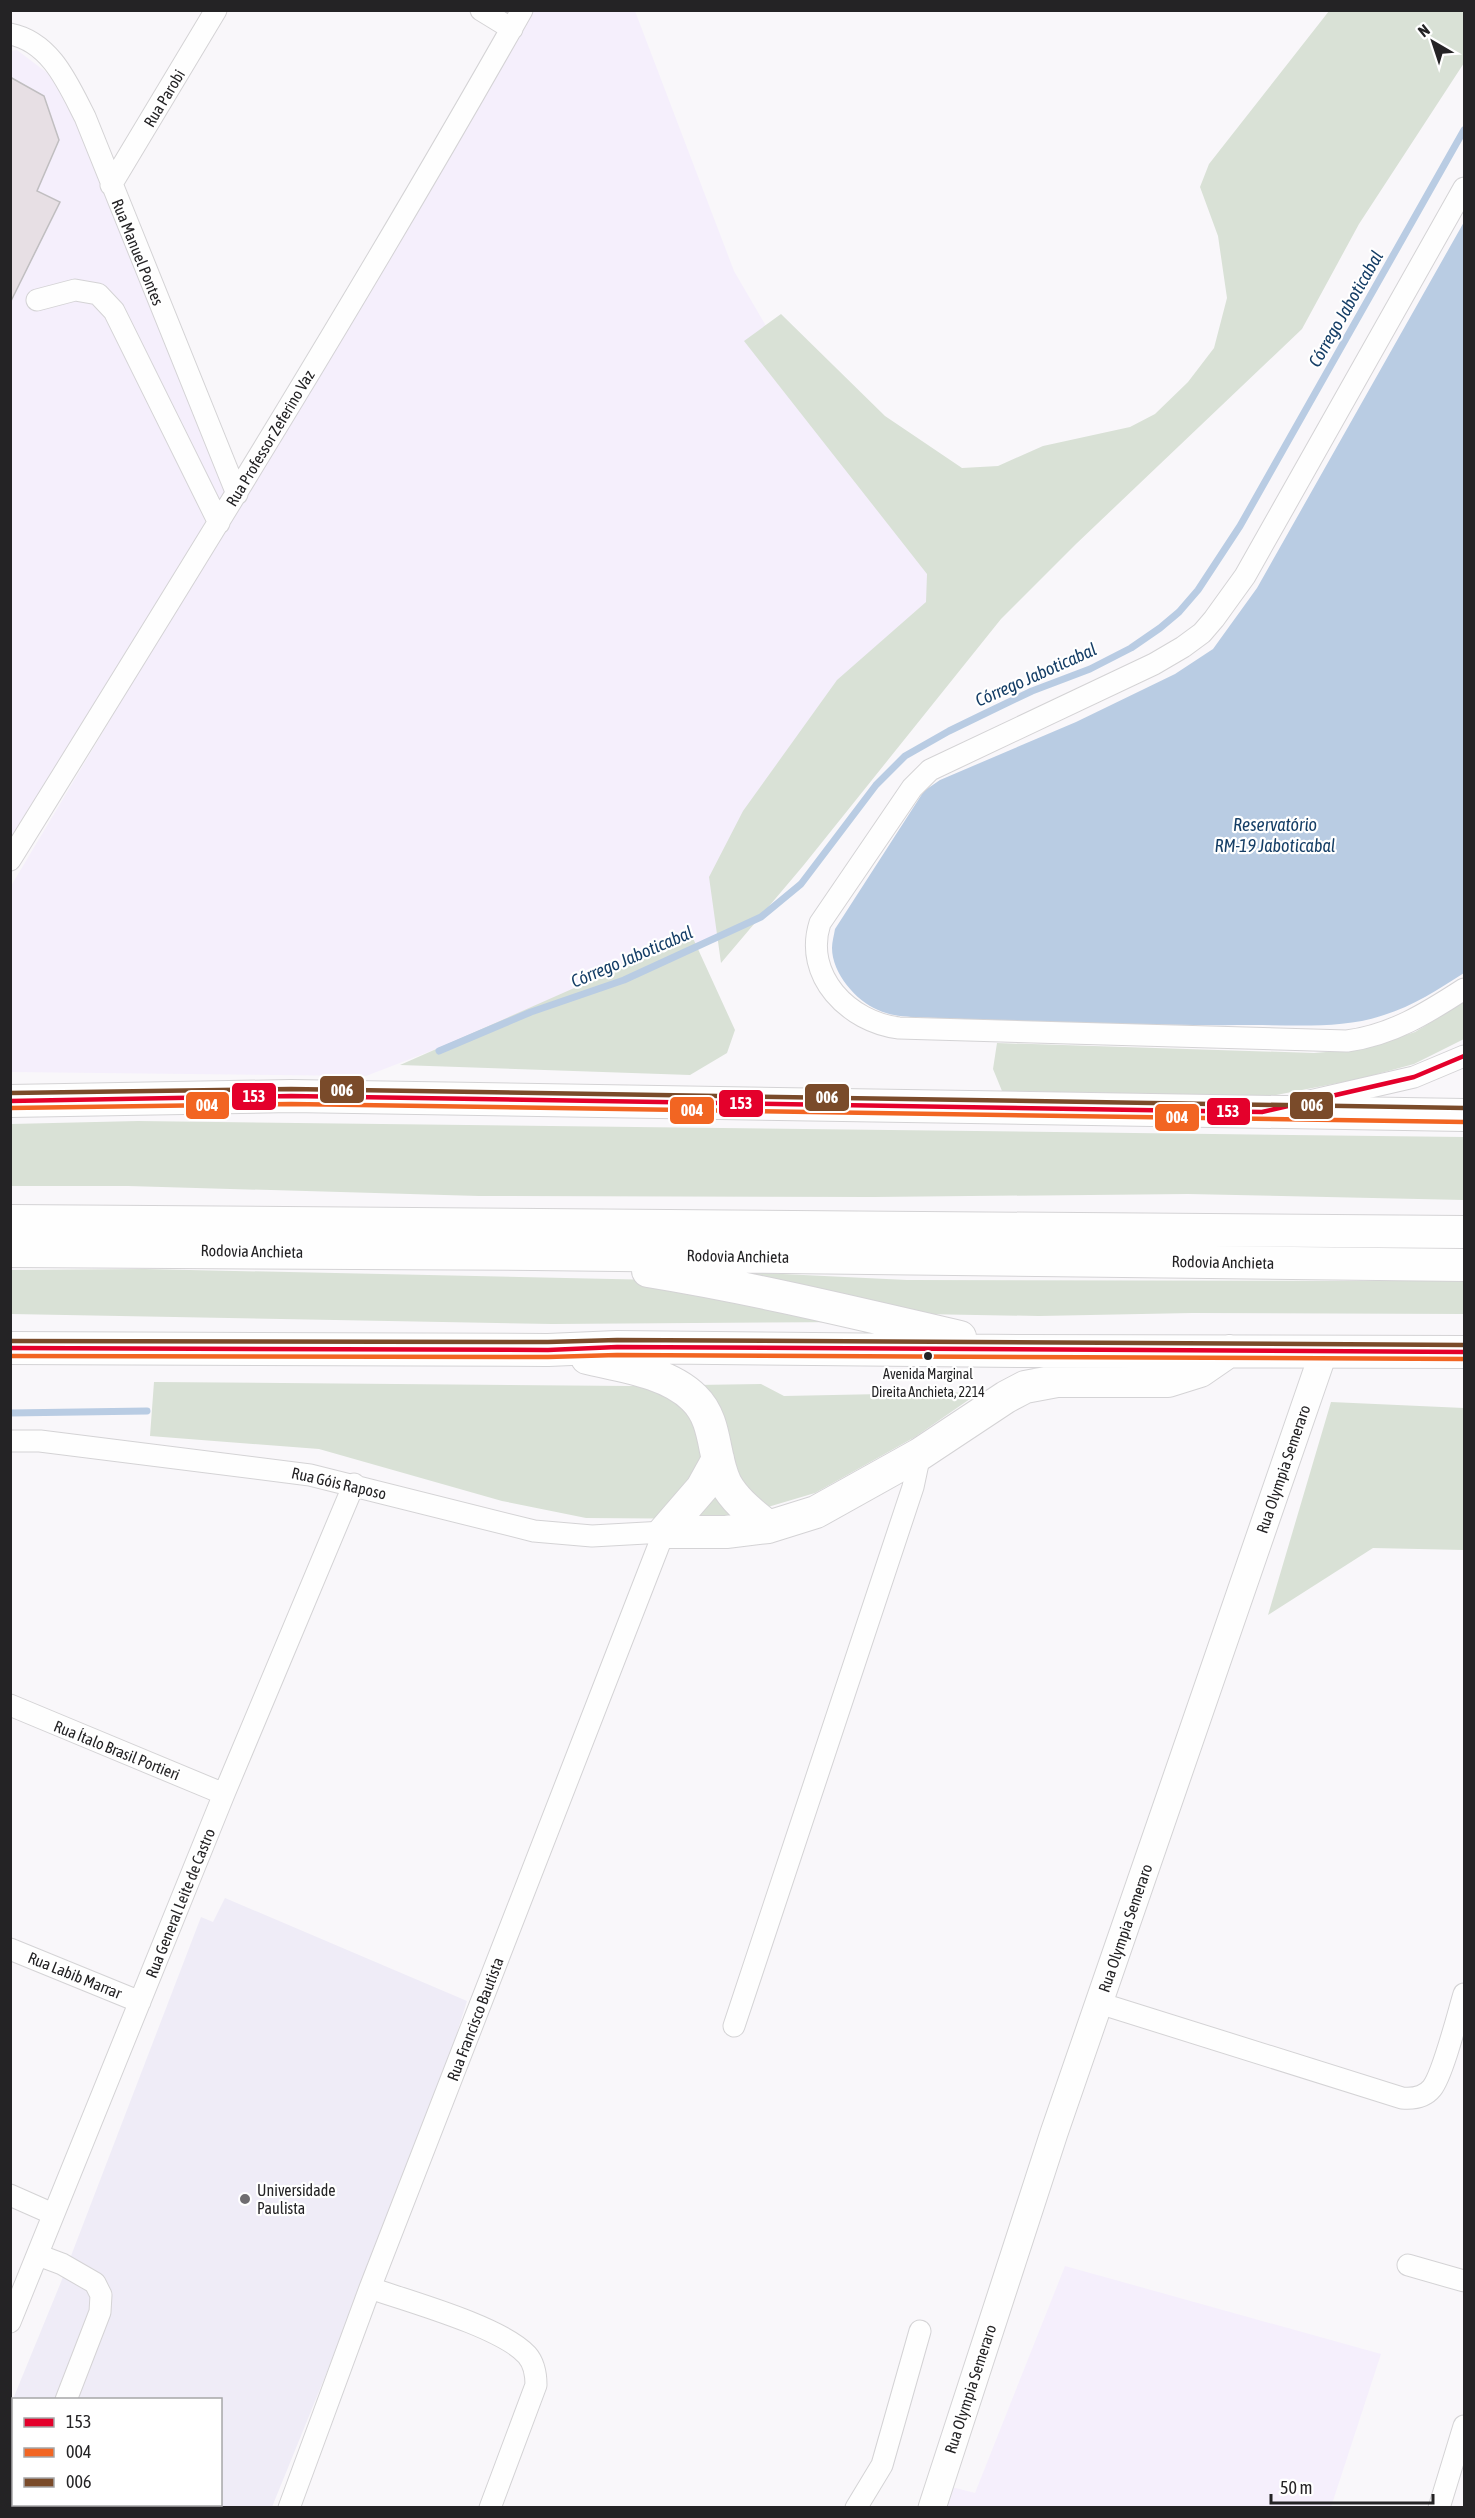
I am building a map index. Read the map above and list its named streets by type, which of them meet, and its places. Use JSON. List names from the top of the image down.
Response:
{
  "streets": {
    "highway": ["Rodovia Anchieta"],
    "main road": ["Rua Olympia Semeraro"],
    "street": [
      "Rua Parobi",
      "Rua Manuel Pontes",
      "Rua Professor Zeferino Vaz",
      "Rua Góis Raposo",
      "Rua Ítalo Brasil Portieri",
      "Rua General Leite de Castro",
      "Rua Labib Marrar",
      "Rua Francisco Bautista"
    ]
  },
  "crossings": [
    ["Rua Parobi", "Rua Manuel Pontes"],
    ["Rua Manuel Pontes", "Rua Professor Zeferino Vaz"],
    ["Rua Góis Raposo", "Rua General Leite de Castro"],
    ["Rua Góis Raposo", "Rua Francisco Bautista"],
    ["Rua Ítalo Brasil Portieri", "Rua General Leite de Castro"],
    ["Rua General Leite de Castro", "Rua Labib Marrar"]
  ],
  "water": ["Córrego Jaboticabal", "Reservatório RM-19 Jaboticabal"],
  "places": ["Avenida Marginal Direita Anchieta, 2214", "Universidade Paulista"],
  "lines": ["transit line 153", "transit line 006", "transit line 004"],
  "legend": ["153", "004", "006"],
  "scale_bar": "50 m",
  "north": "top left"
}
